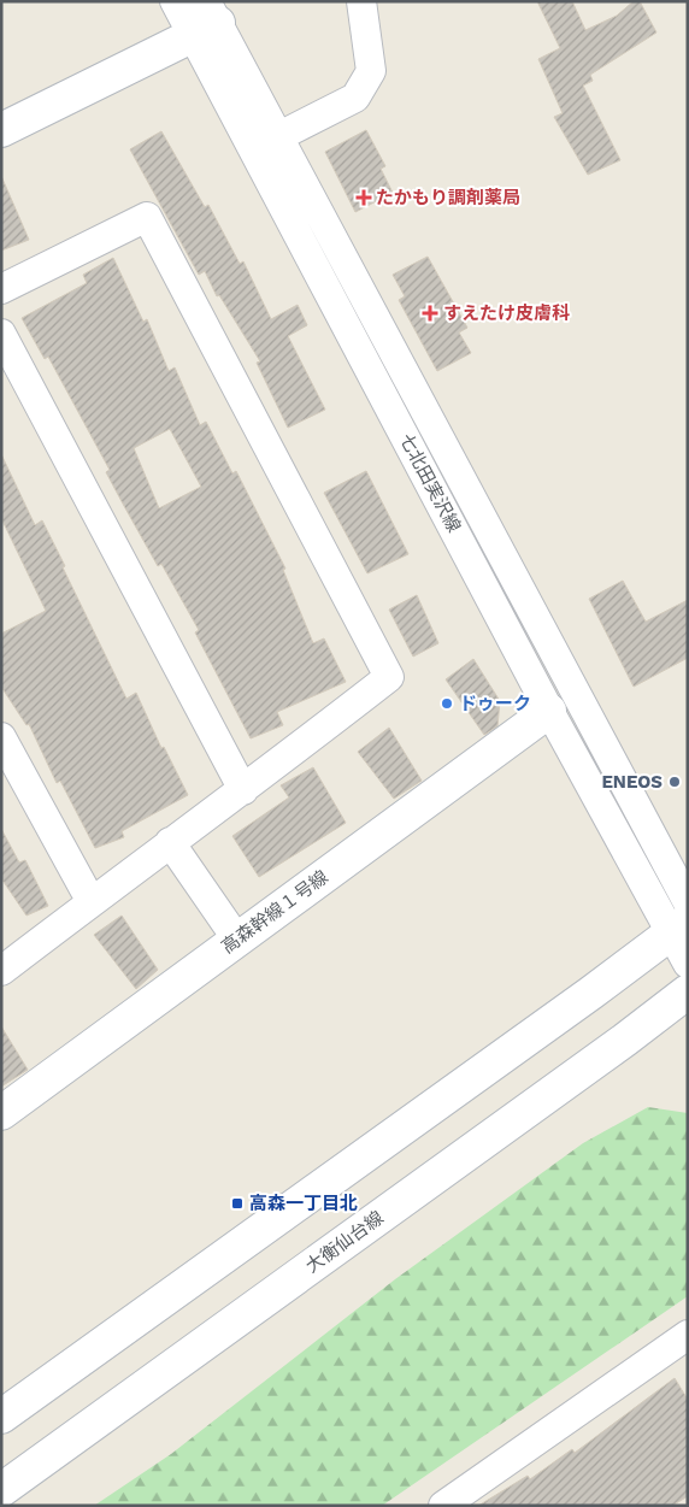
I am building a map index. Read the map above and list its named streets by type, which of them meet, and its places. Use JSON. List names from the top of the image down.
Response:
{
  "streets": {
    "main road": ["高森幹線１号線", "大衡仙台線"],
    "street": ["七北田実沢線"]
  },
  "crossings": [
    ["七北田実沢線", "高森幹線１号線"]
  ],
  "places": {
    "health": ["たかもり調剤薬局", "すえたけ皮膚科"],
    "other": ["ドゥーク", "ENEOS"],
    "transit": ["高森一丁目北"]
  }
}
